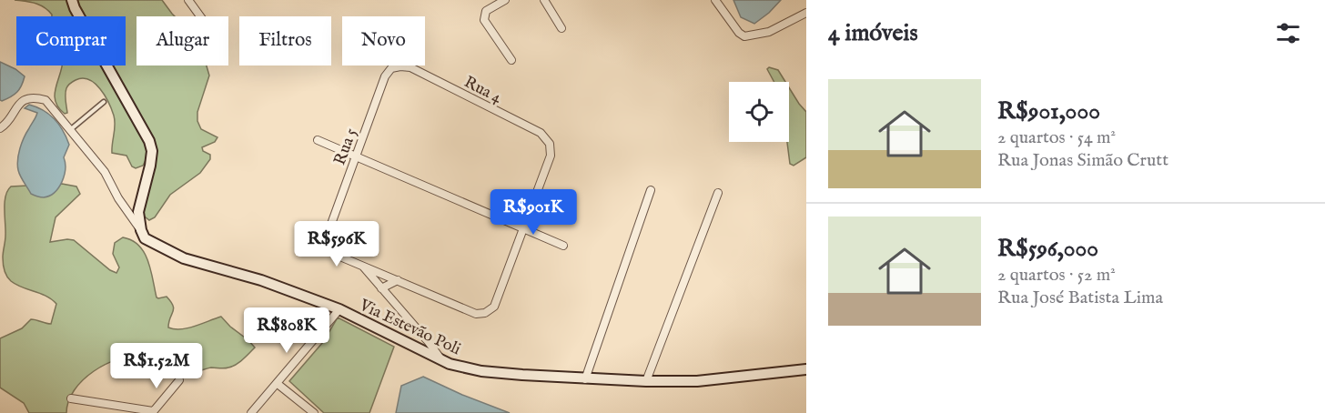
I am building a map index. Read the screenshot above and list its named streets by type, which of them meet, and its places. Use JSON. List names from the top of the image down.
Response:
{
  "streets": {
    "main road": ["Via Estevão Poli"],
    "street": ["Rua 4", "Rua 5"]
  },
  "crossings": [
    ["Rua 4", "Rua 5"]
  ],
  "page": {
    "heading": "4 imóveis",
    "chip": [
      "Comprar",
      "Alugar",
      "Filtros",
      "Novo"
    ],
    "list": [
      {
        "name": "R$901,000",
        "note": "2 quartos · 54 m² · Rua Jonas Simão Crutt"
      },
      {
        "name": "R$596,000",
        "note": "2 quartos · 52 m² · Rua José Batista Lima"
      }
    ],
    "price": [
      "R$901K",
      "R$596K",
      "R$808K",
      "R$1.52M"
    ]
  }
}
